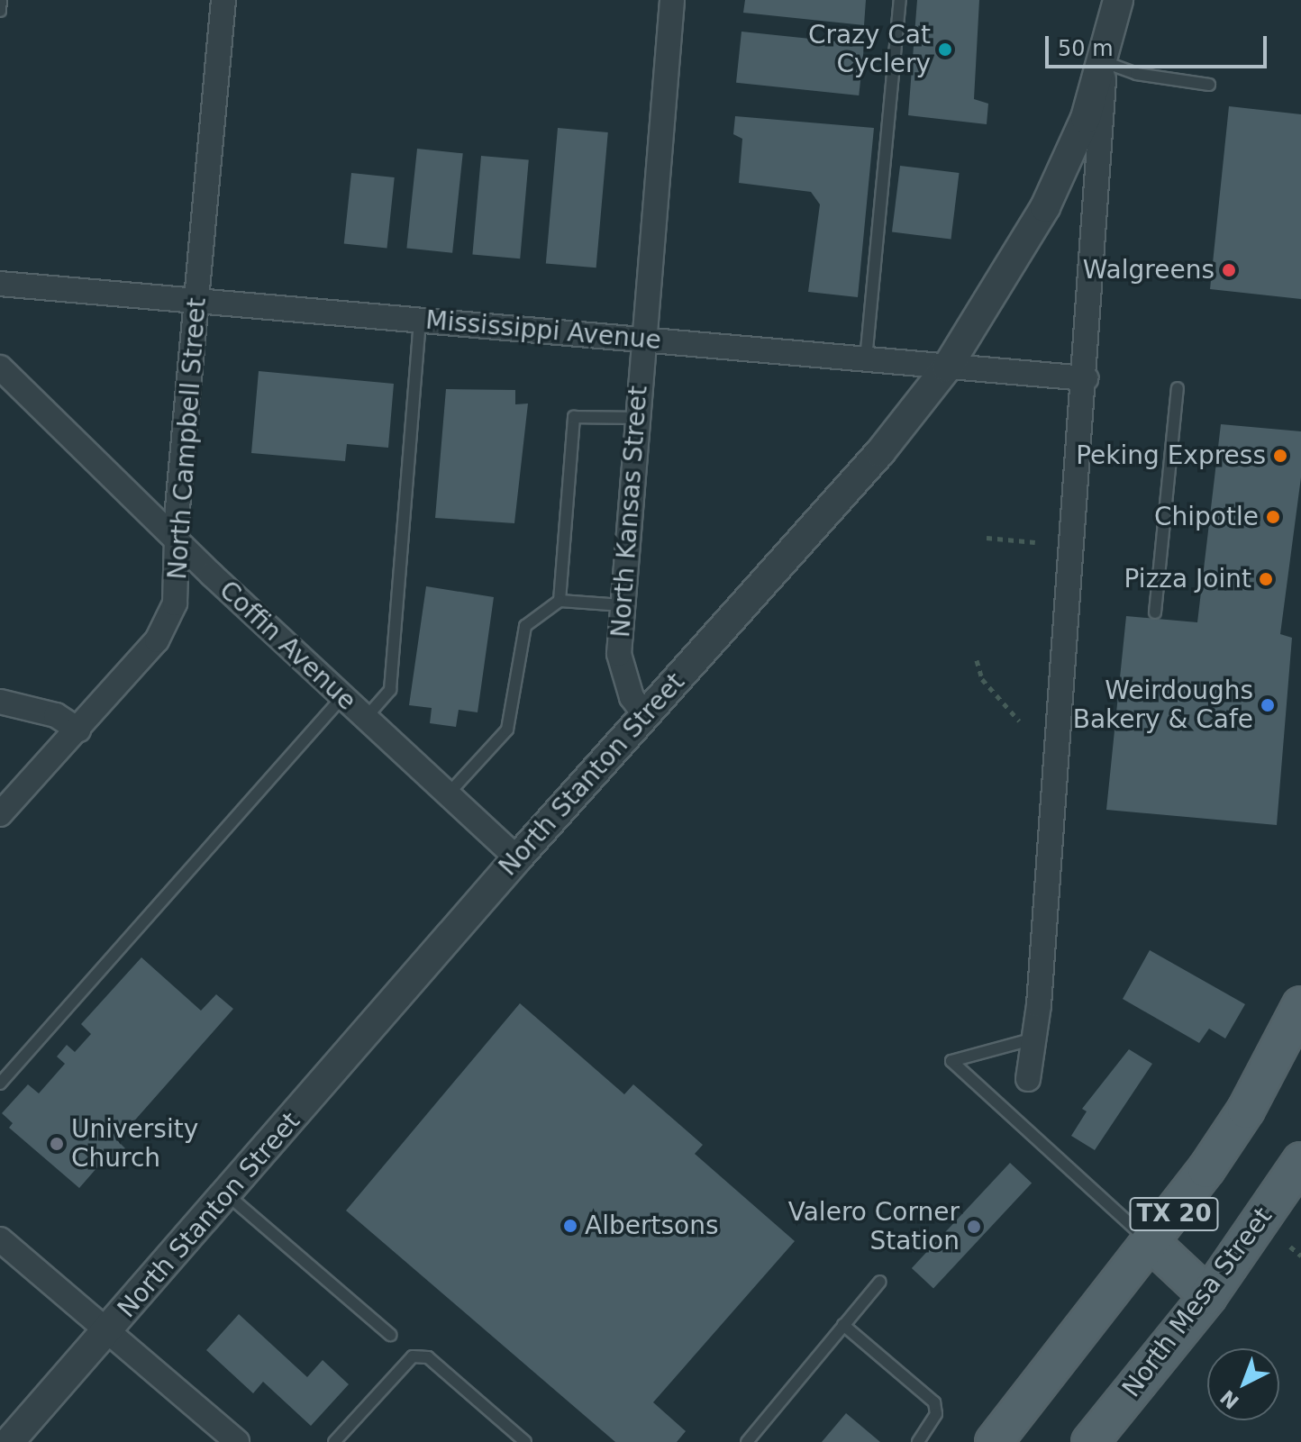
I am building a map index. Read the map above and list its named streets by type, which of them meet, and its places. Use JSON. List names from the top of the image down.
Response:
{
  "streets": {
    "main road": ["TX 20", "North Mesa Street"],
    "street": [
      "Mississippi Avenue",
      "North Campbell Street",
      "North Kansas Street",
      "Coffin Avenue",
      "North Stanton Street"
    ]
  },
  "crossings": [
    ["Mississippi Avenue", "North Campbell Street"],
    ["Mississippi Avenue", "North Kansas Street"],
    ["Mississippi Avenue", "North Stanton Street"],
    ["North Campbell Street", "Coffin Avenue"],
    ["North Kansas Street", "North Stanton Street"],
    ["Coffin Avenue", "North Stanton Street"]
  ],
  "places": [
    "Crazy Cat Cyclery",
    "Walgreens",
    "Peking Express",
    "Chipotle",
    "Pizza Joint",
    "Weirdoughs Bakery & Cafe",
    "University Church",
    "Albertsons",
    "Valero Corner Station"
  ],
  "scale_bar": "50 m",
  "north": "bottom left"
}
